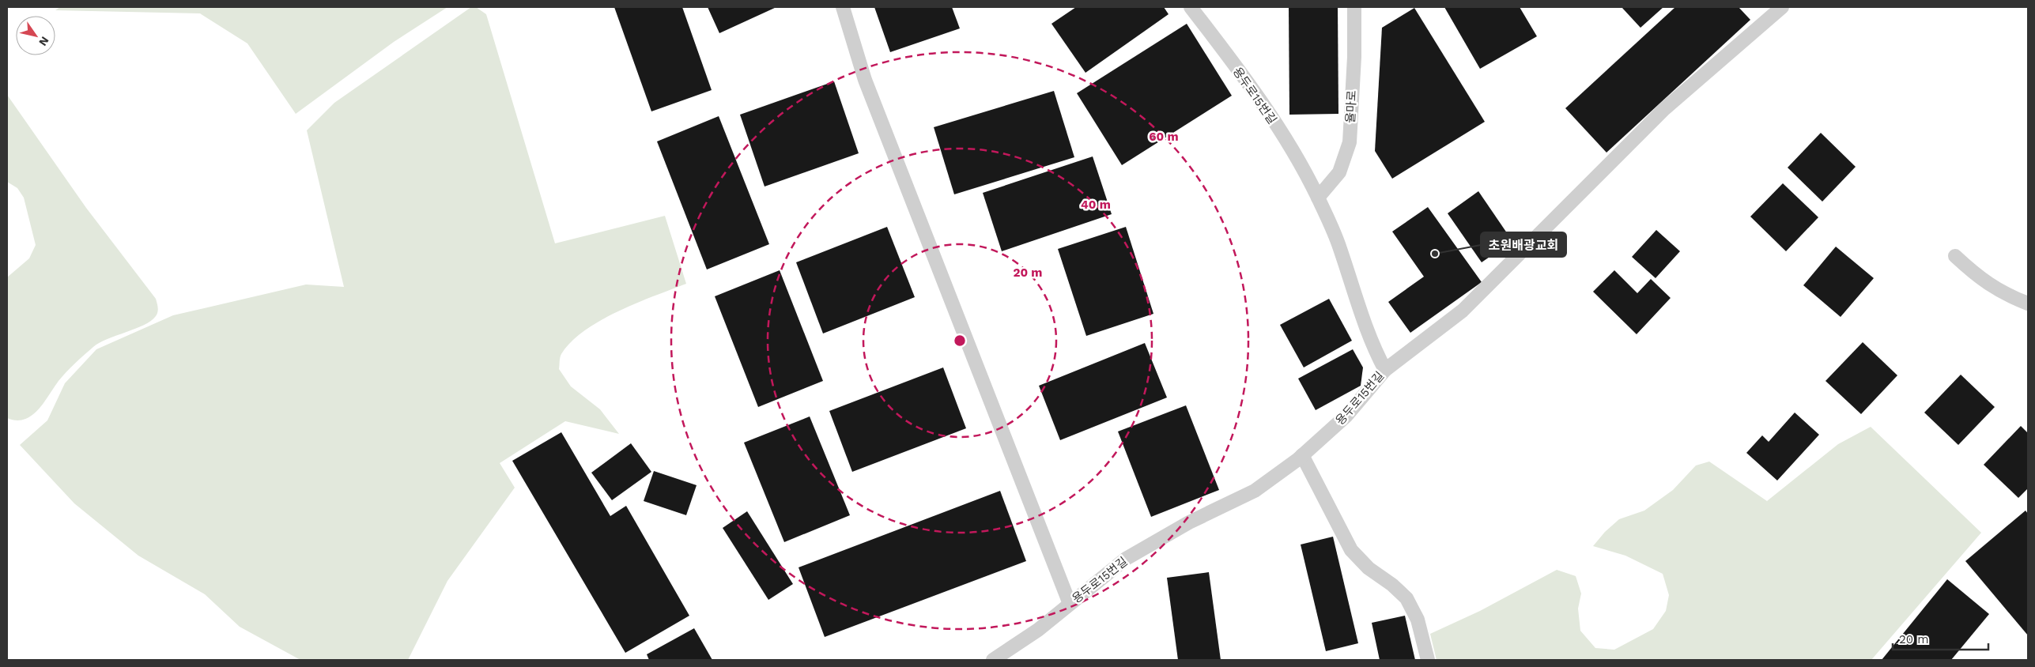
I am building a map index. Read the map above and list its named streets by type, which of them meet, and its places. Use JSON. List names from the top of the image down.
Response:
{
  "streets": {
    "lane": ["용두로15번길", "율마로"]
  },
  "crossings": [
    ["용두로15번길", "율마로"]
  ],
  "places": ["초원배광교회"],
  "scale_bar": "20 m",
  "north": "bottom right",
  "rings": ["60 m", "40 m", "20 m"]
}
